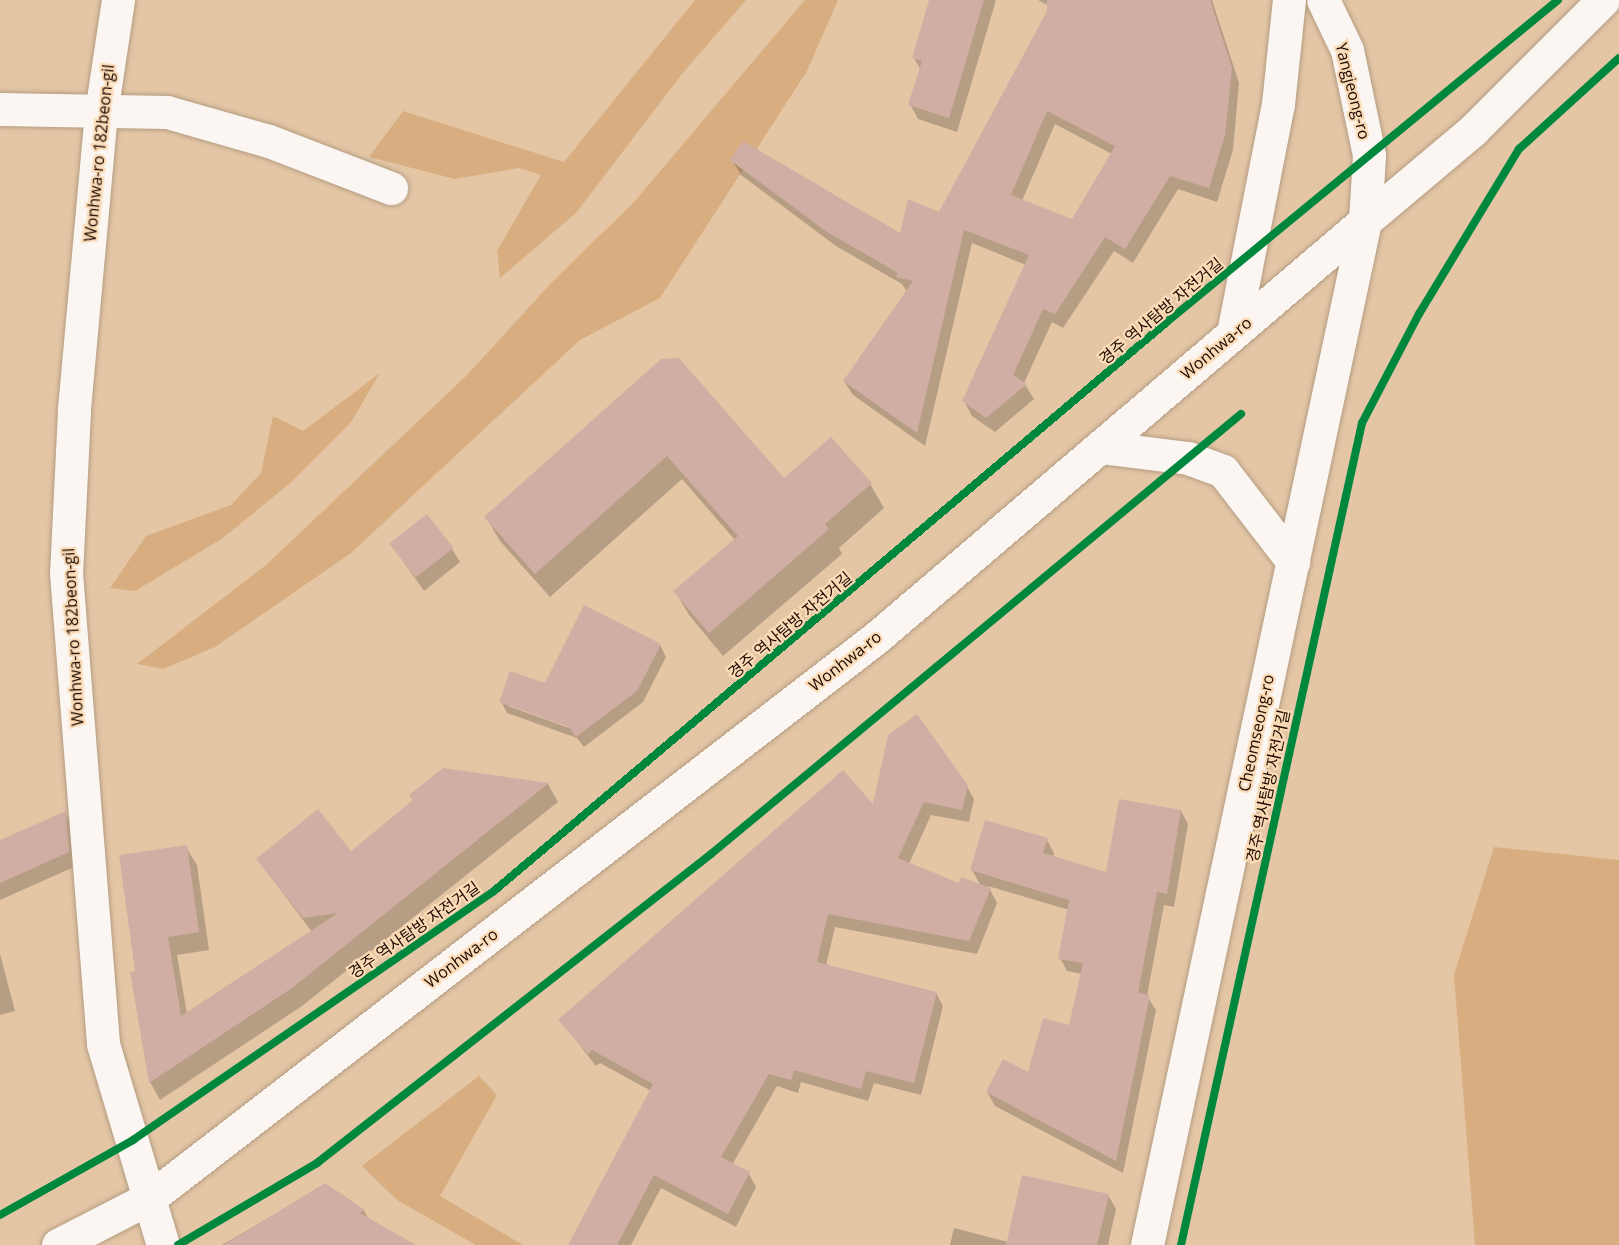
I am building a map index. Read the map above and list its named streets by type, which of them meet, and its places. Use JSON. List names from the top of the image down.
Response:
{
  "streets": {
    "street": [
      "Yangjeong-ro",
      "Wonhwa-ro 182beon-gil",
      "Wonhwa-ro",
      "Cheomseong-ro"
    ],
    "cycle path": ["경주 역사탐방 자전거길"]
  },
  "crossings": [
    ["Yangjeong-ro", "Wonhwa-ro"],
    ["Yangjeong-ro", "Cheomseong-ro"],
    ["Wonhwa-ro 182beon-gil", "Wonhwa-ro"],
    ["Wonhwa-ro", "Cheomseong-ro"]
  ]
}
